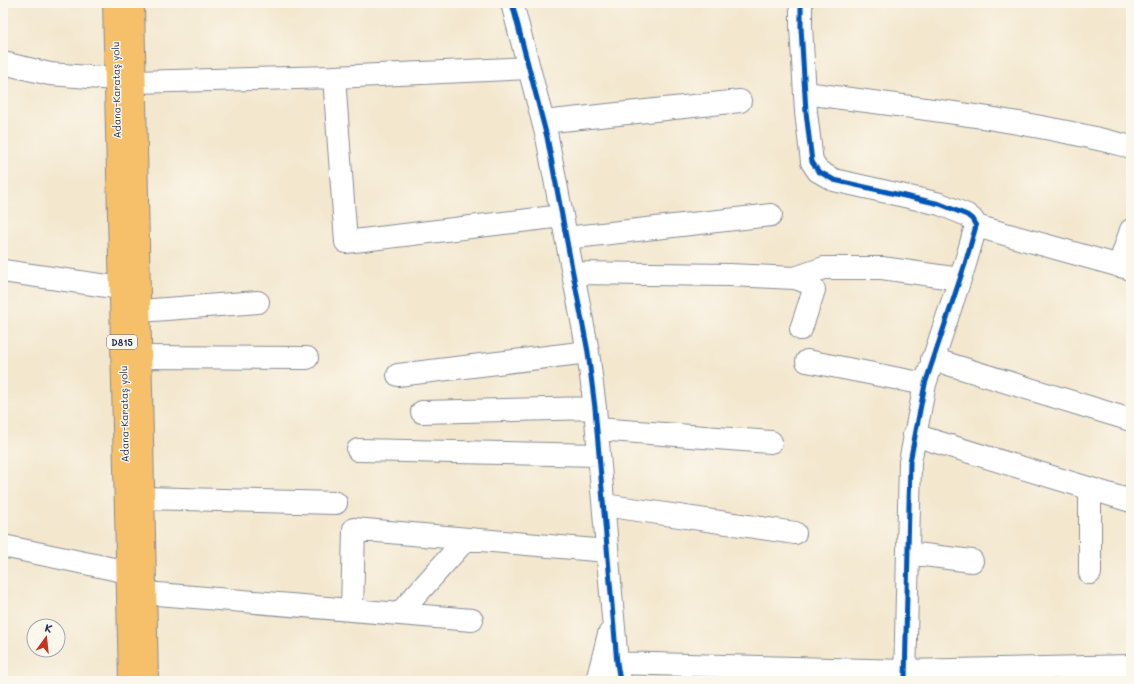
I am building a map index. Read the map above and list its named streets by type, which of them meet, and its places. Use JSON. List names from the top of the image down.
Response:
{
  "streets": {
    "main road": ["Adana-Karataş yolu", "D815"]
  },
  "north": "top"
}
